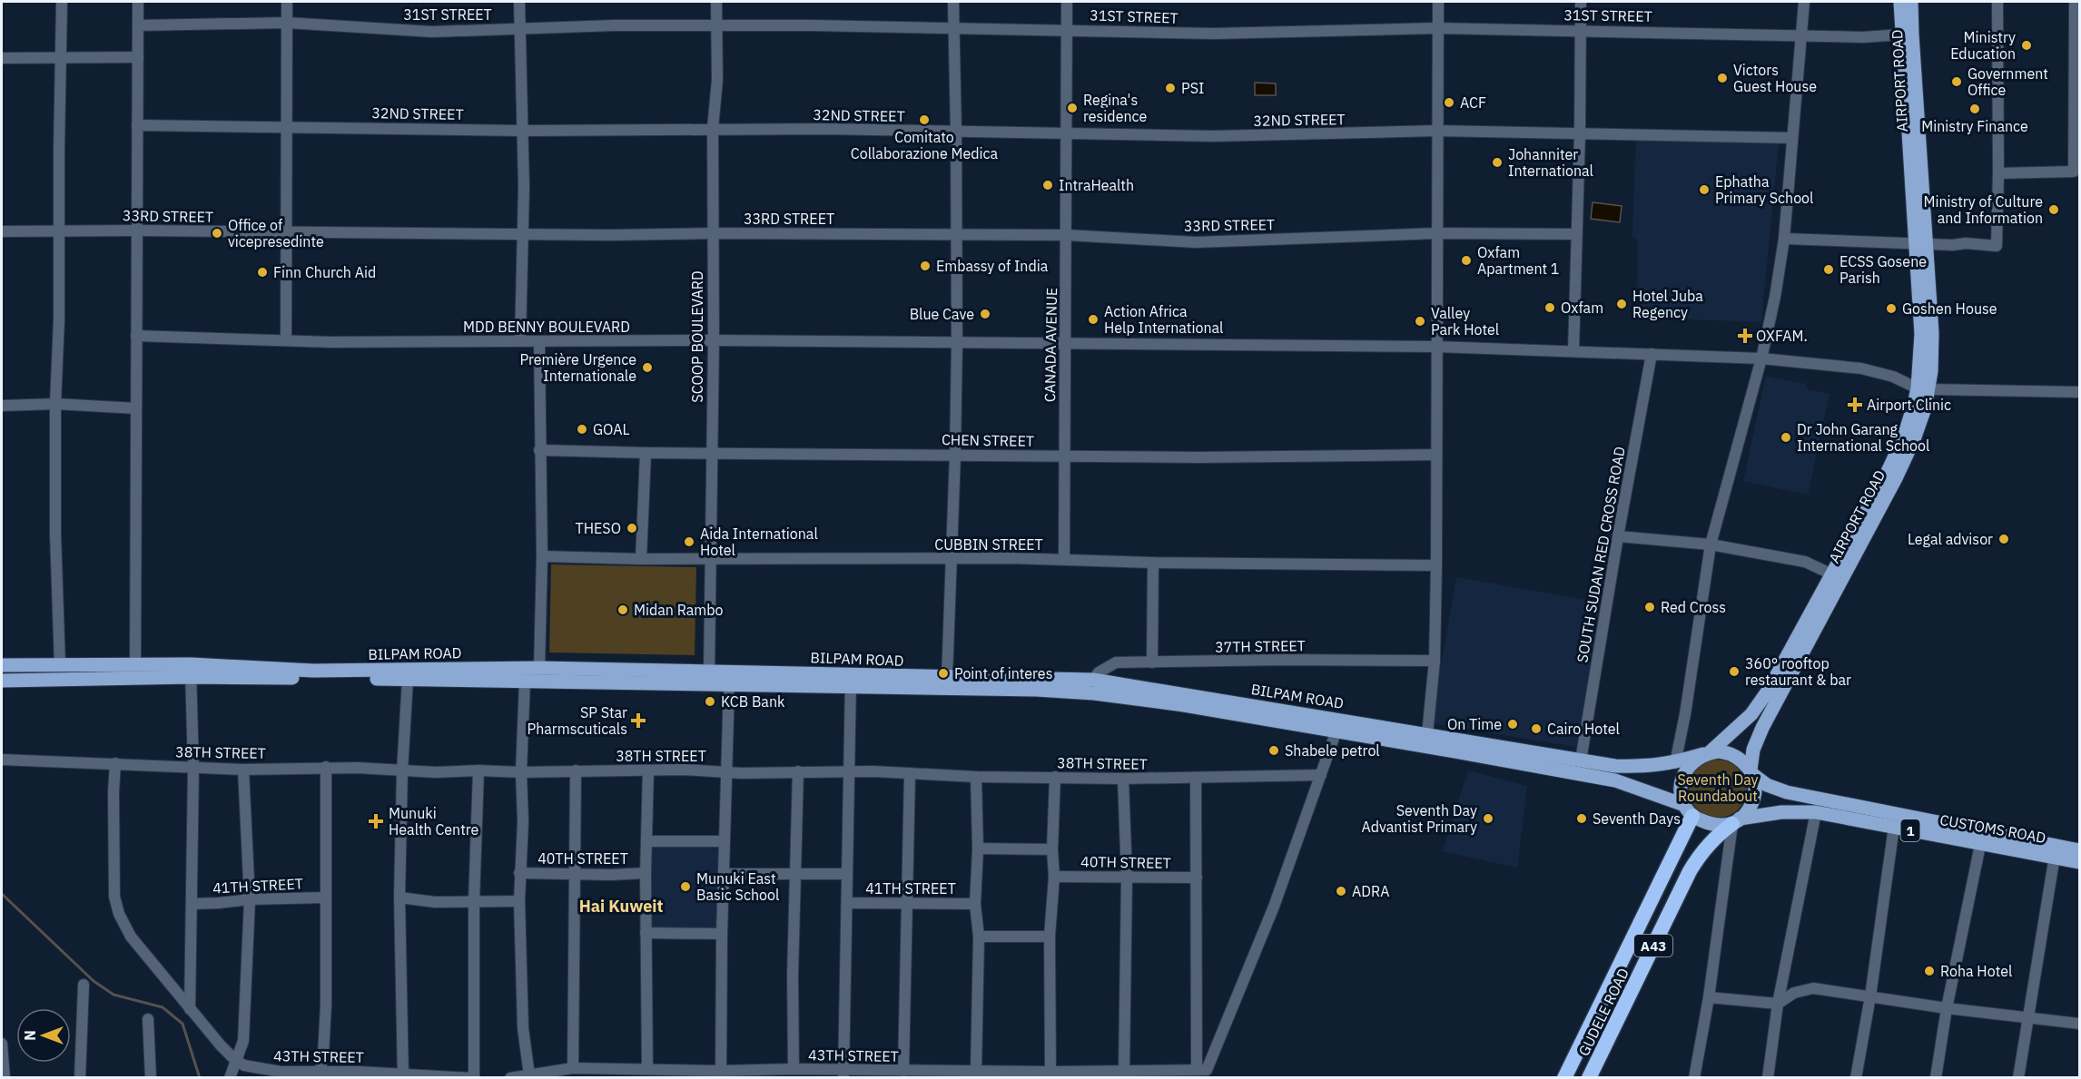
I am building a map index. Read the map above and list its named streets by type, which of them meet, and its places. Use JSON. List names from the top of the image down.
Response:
{
  "streets": {
    "highway": ["A43", "GUDELE ROAD"],
    "main road": [
      "AIRPORT ROAD",
      "BILPAM ROAD",
      "CUSTOMS ROAD",
      "1"
    ],
    "street": [
      "31ST STREET",
      "32ND STREET",
      "33RD STREET",
      "MDD BENNY BOULEVARD",
      "SCOOP BOULEVARD",
      "CANADA AVENUE",
      "CHEN STREET",
      "CUBBIN STREET",
      "SOUTH SUDAN RED CROSS ROAD",
      "37TH STREET",
      "38TH STREET",
      "40TH STREET",
      "41TH STREET",
      "43TH STREET"
    ]
  },
  "crossings": [
    ["31ST STREET", "AIRPORT ROAD"],
    ["31ST STREET", "SCOOP BOULEVARD"],
    ["31ST STREET", "CANADA AVENUE"],
    ["AIRPORT ROAD", "MDD BENNY BOULEVARD"],
    ["AIRPORT ROAD", "BILPAM ROAD"],
    ["AIRPORT ROAD", "CUSTOMS ROAD"],
    ["AIRPORT ROAD", "1"],
    ["AIRPORT ROAD", "GUDELE ROAD"],
    ["32ND STREET", "SCOOP BOULEVARD"],
    ["32ND STREET", "CANADA AVENUE"],
    ["33RD STREET", "SCOOP BOULEVARD"],
    ["33RD STREET", "CANADA AVENUE"],
    ["MDD BENNY BOULEVARD", "SCOOP BOULEVARD"],
    ["MDD BENNY BOULEVARD", "CANADA AVENUE"],
    ["MDD BENNY BOULEVARD", "SOUTH SUDAN RED CROSS ROAD"],
    ["SCOOP BOULEVARD", "CHEN STREET"],
    ["SCOOP BOULEVARD", "CUBBIN STREET"],
    ["SCOOP BOULEVARD", "BILPAM ROAD"],
    ["CANADA AVENUE", "CHEN STREET"],
    ["CANADA AVENUE", "CUBBIN STREET"],
    ["SOUTH SUDAN RED CROSS ROAD", "BILPAM ROAD"],
    ["37TH STREET", "BILPAM ROAD"],
    ["BILPAM ROAD", "CUSTOMS ROAD"],
    ["BILPAM ROAD", "1"],
    ["BILPAM ROAD", "GUDELE ROAD"],
    ["CUSTOMS ROAD", "1"],
    ["CUSTOMS ROAD", "GUDELE ROAD"],
    ["1", "GUDELE ROAD"]
  ],
  "districts": ["Hai Kuweit"],
  "parks": ["Seventh Day Roundabout"],
  "places": {
    "other": [
      "Ministry Education",
      "Victors Guest House",
      "Government Office",
      "PSI",
      "ACF",
      "Regina's residence",
      "Ministry Finance",
      "Comitato Collaborazione Medica",
      "Johanniter International",
      "IntraHealth",
      "Ephatha Primary School",
      "Ministry of Culture and Information",
      "Office of vicepresedinte",
      "Oxfam Apartment 1",
      "Embassy of India",
      "ECSS Gosene Parish",
      "Finn Church Aid",
      "Hotel Juba Regency",
      "Oxfam",
      "Goshen House",
      "Blue Cave",
      "Action Africa Help International",
      "Valley Park Hotel",
      "Première Urgence Internationale",
      "GOAL",
      "Dr John Garang International School",
      "THESO",
      "Legal advisor",
      "Aida International Hotel",
      "Red Cross",
      "Midan Rambo",
      "360° rooftop restaurant & bar",
      "Point of interes",
      "KCB Bank",
      "On Time",
      "Cairo Hotel",
      "Shabele petrol",
      "Seventh Day Advantist Primary",
      "Seventh Days",
      "Munuki East Basic School",
      "ADRA",
      "Roha Hotel"
    ],
    "health": [
      "OXFAM.",
      "Airport Clinic",
      "SP Star Pharmscuticals",
      "Munuki Health Centre"
    ]
  },
  "north": "left"
}
